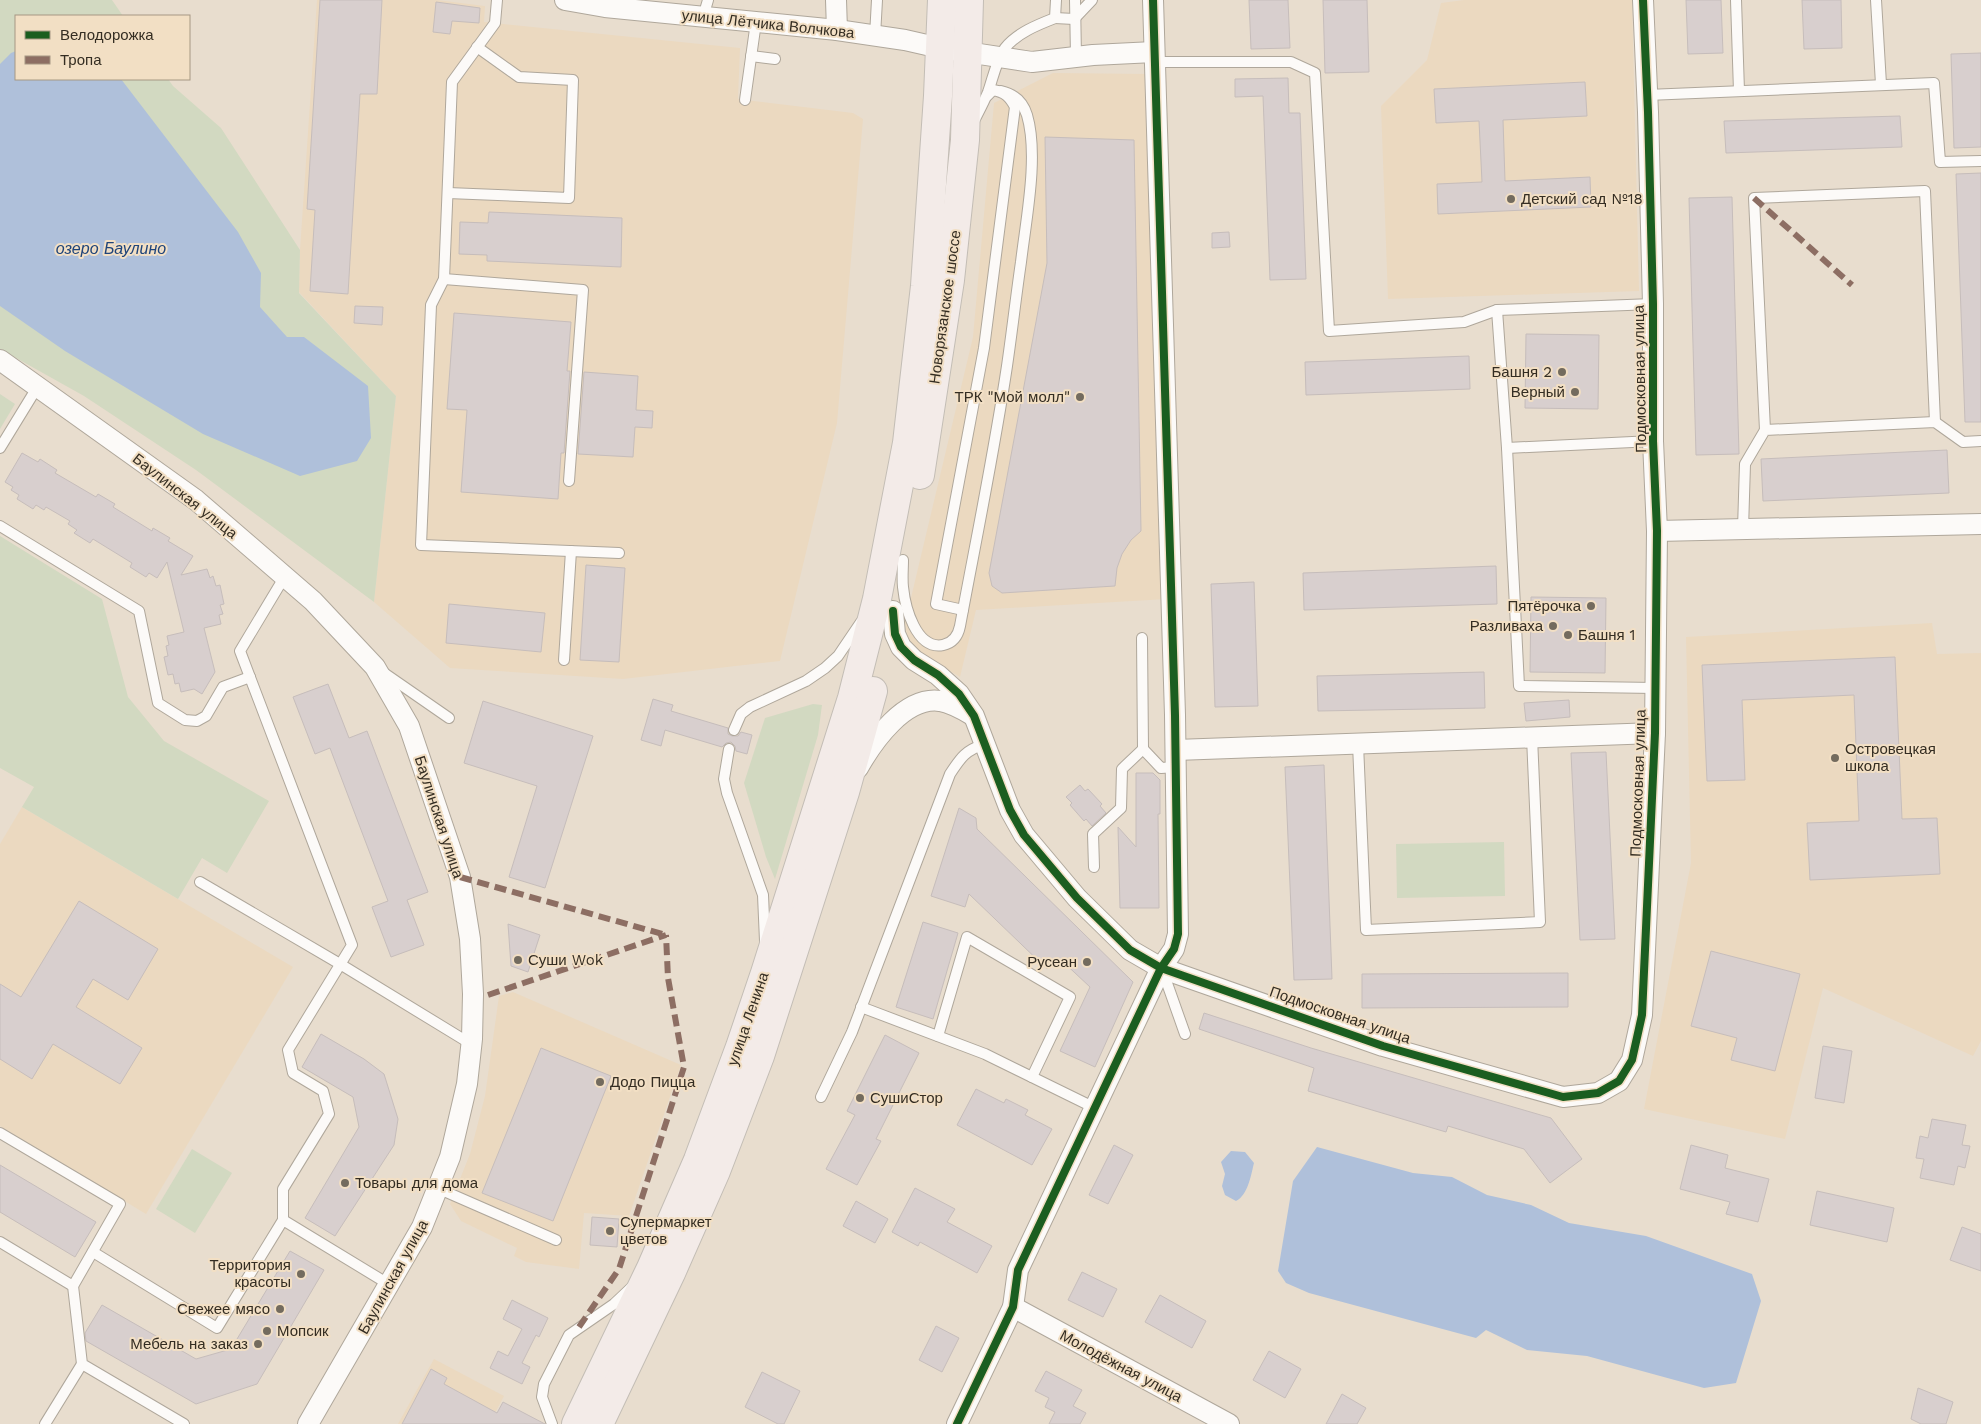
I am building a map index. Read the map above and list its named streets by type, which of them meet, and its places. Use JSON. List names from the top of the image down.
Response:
{
  "streets": {
    "main road": ["Новорязанское шоссе", "улица Ленина"],
    "street": [
      "улица Лётчика Волчкова",
      "Подмосковная улица",
      "Баулинская улица",
      "Молодёжная улица"
    ]
  },
  "crossings": [
    ["улица Лётчика Волчкова", "Новорязанское шоссе"],
    ["Новорязанское шоссе", "Подмосковная улица"],
    ["Новорязанское шоссе", "улица Ленина"],
    ["Подмосковная улица", "улица Ленина"]
  ],
  "water": ["озеро Баулино"],
  "places": [
    "Детский сад №18",
    "Башня 2",
    "Верный",
    "ТРК \"Мой молл\"",
    "Пятёрочка",
    "Разливаха",
    "Башня 1",
    "Островецкая школа",
    "Суши Wok",
    "Русеан",
    "Додо Пицца",
    "СушиСтор",
    "Товары для дома",
    "Супермаркет цветов",
    "Территория красоты",
    "Свежее мясо",
    "Мопсик",
    "Мебель на заказ"
  ],
  "legend": ["Велодорожка", "Тропа"]
}
